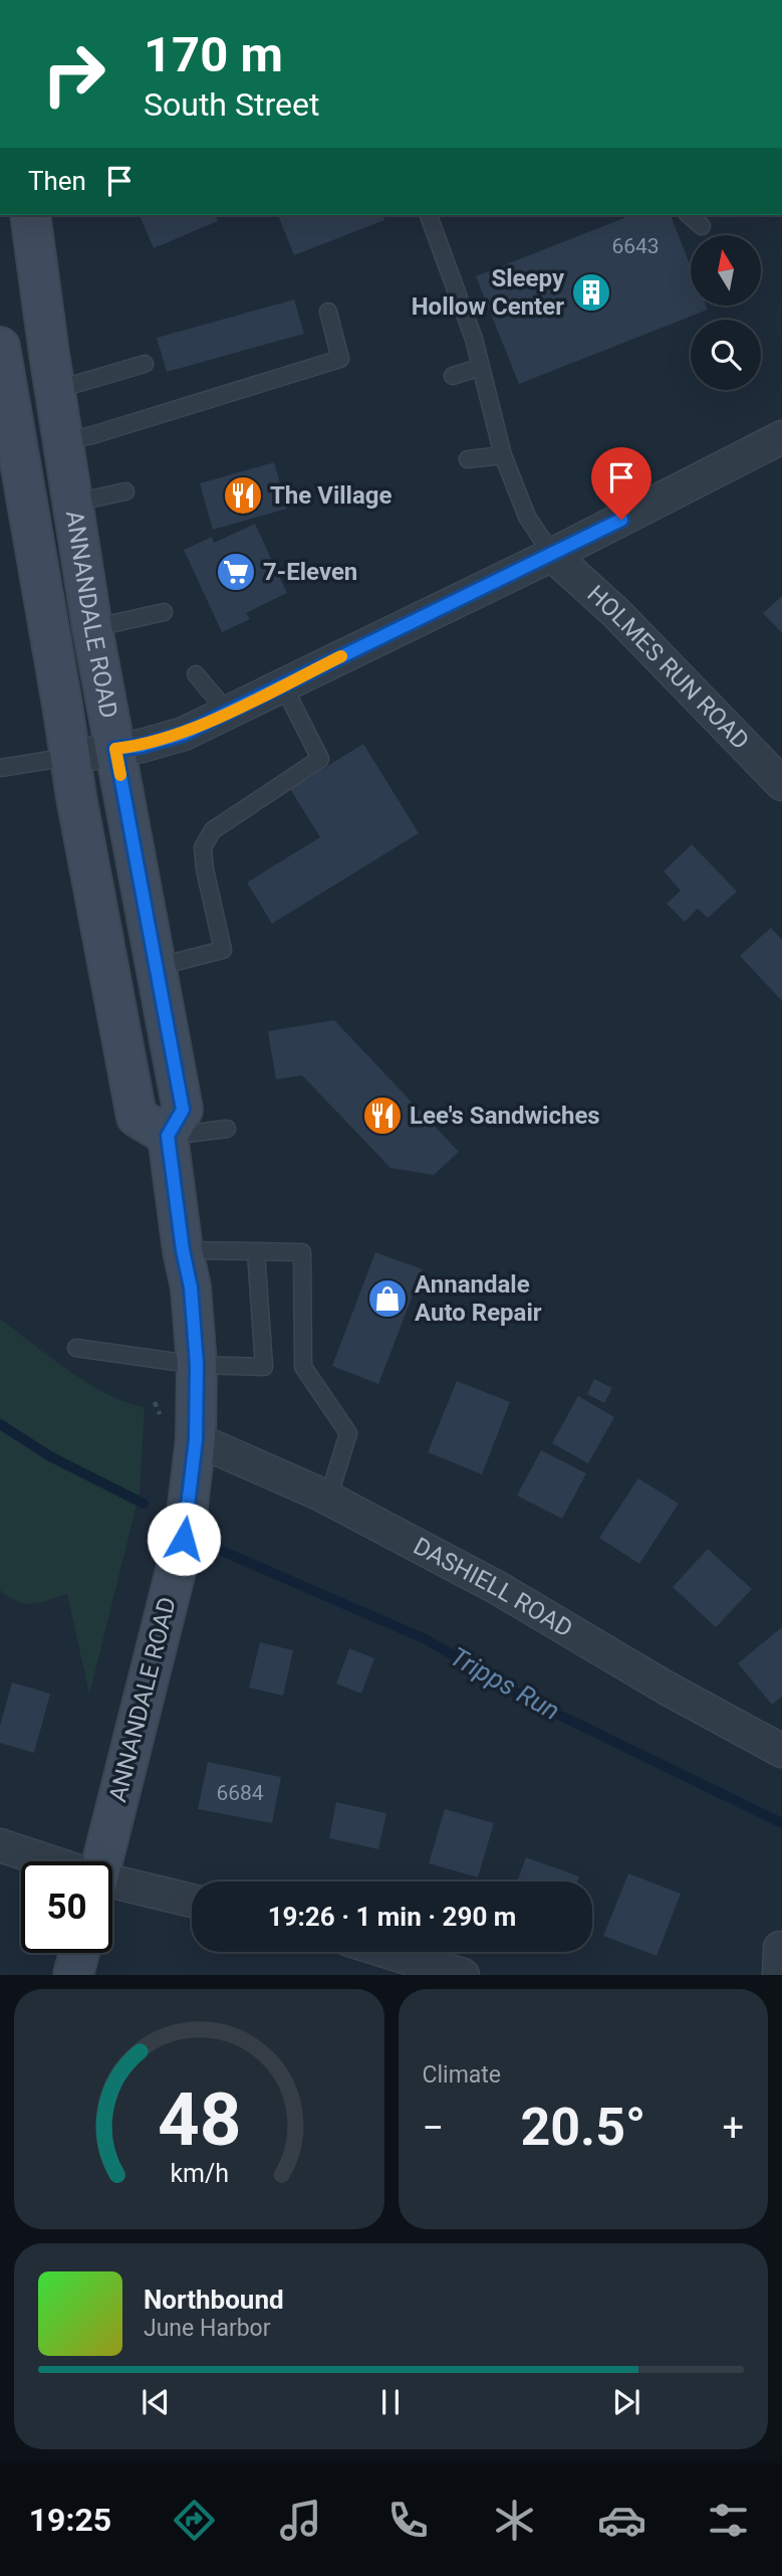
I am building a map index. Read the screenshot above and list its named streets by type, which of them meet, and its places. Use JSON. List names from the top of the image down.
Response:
{
  "streets": {
    "main road": ["ANNANDALE ROAD"],
    "street": ["HOLMES RUN ROAD", "DASHIELL ROAD"]
  },
  "crossings": [
    ["ANNANDALE ROAD", "DASHIELL ROAD"]
  ],
  "water": ["Tripps Run"],
  "places": {
    "building": ["Sleepy Hollow Center"],
    "restaurant": ["The Village", "Lee's Sandwiches"],
    "supermarket": ["7-Eleven"],
    "shop": ["Annandale Auto Repair"]
  },
  "house_numbers": ["6643", "6684"],
  "north": "top",
  "page": {
    "turn": ["170 m", "South Street"],
    "then": "Then",
    "limit": "50",
    "trip": "19:26 · 1 min · 290 m",
    "tile": "Climate",
    "heat": ["−", "20.5°", "+"],
    "song": ["Northbound", "June Harbor"],
    "tabs": "19:25",
    "gauge": ["48", "km/h"]
  }
}
